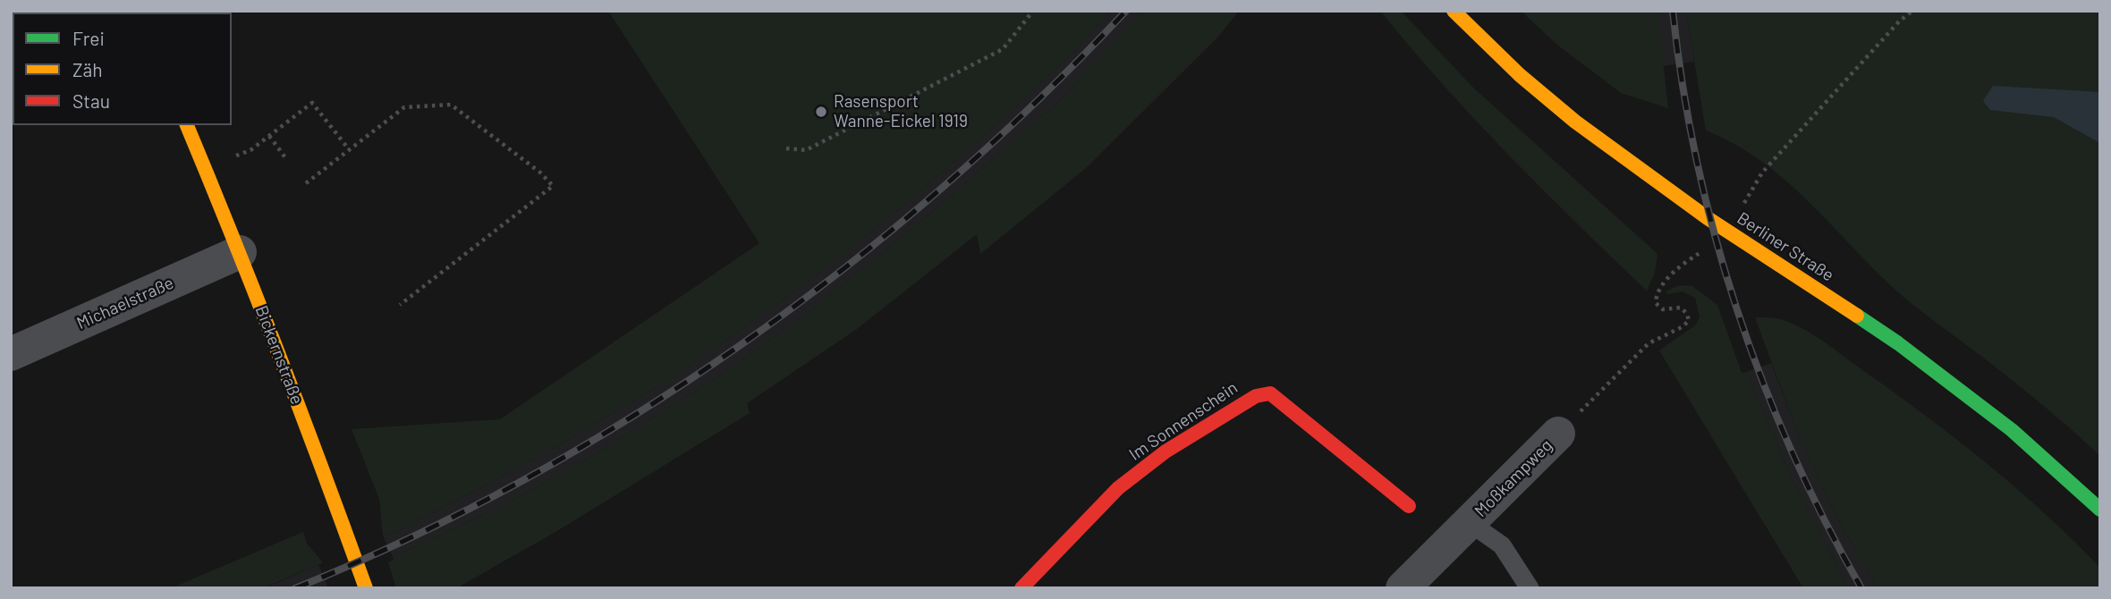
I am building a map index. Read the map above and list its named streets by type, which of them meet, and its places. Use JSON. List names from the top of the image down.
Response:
{
  "streets": {
    "street": [
      "Berliner Straße",
      "Michaelstraße",
      "Bickernstraße",
      "Im Sonnenschein",
      "Moßkampweg"
    ]
  },
  "crossings": [
    ["Michaelstraße", "Bickernstraße"]
  ],
  "places": ["Rasensport Wanne-Eickel 1919"],
  "legend": ["Frei", "Zäh", "Stau"]
}
